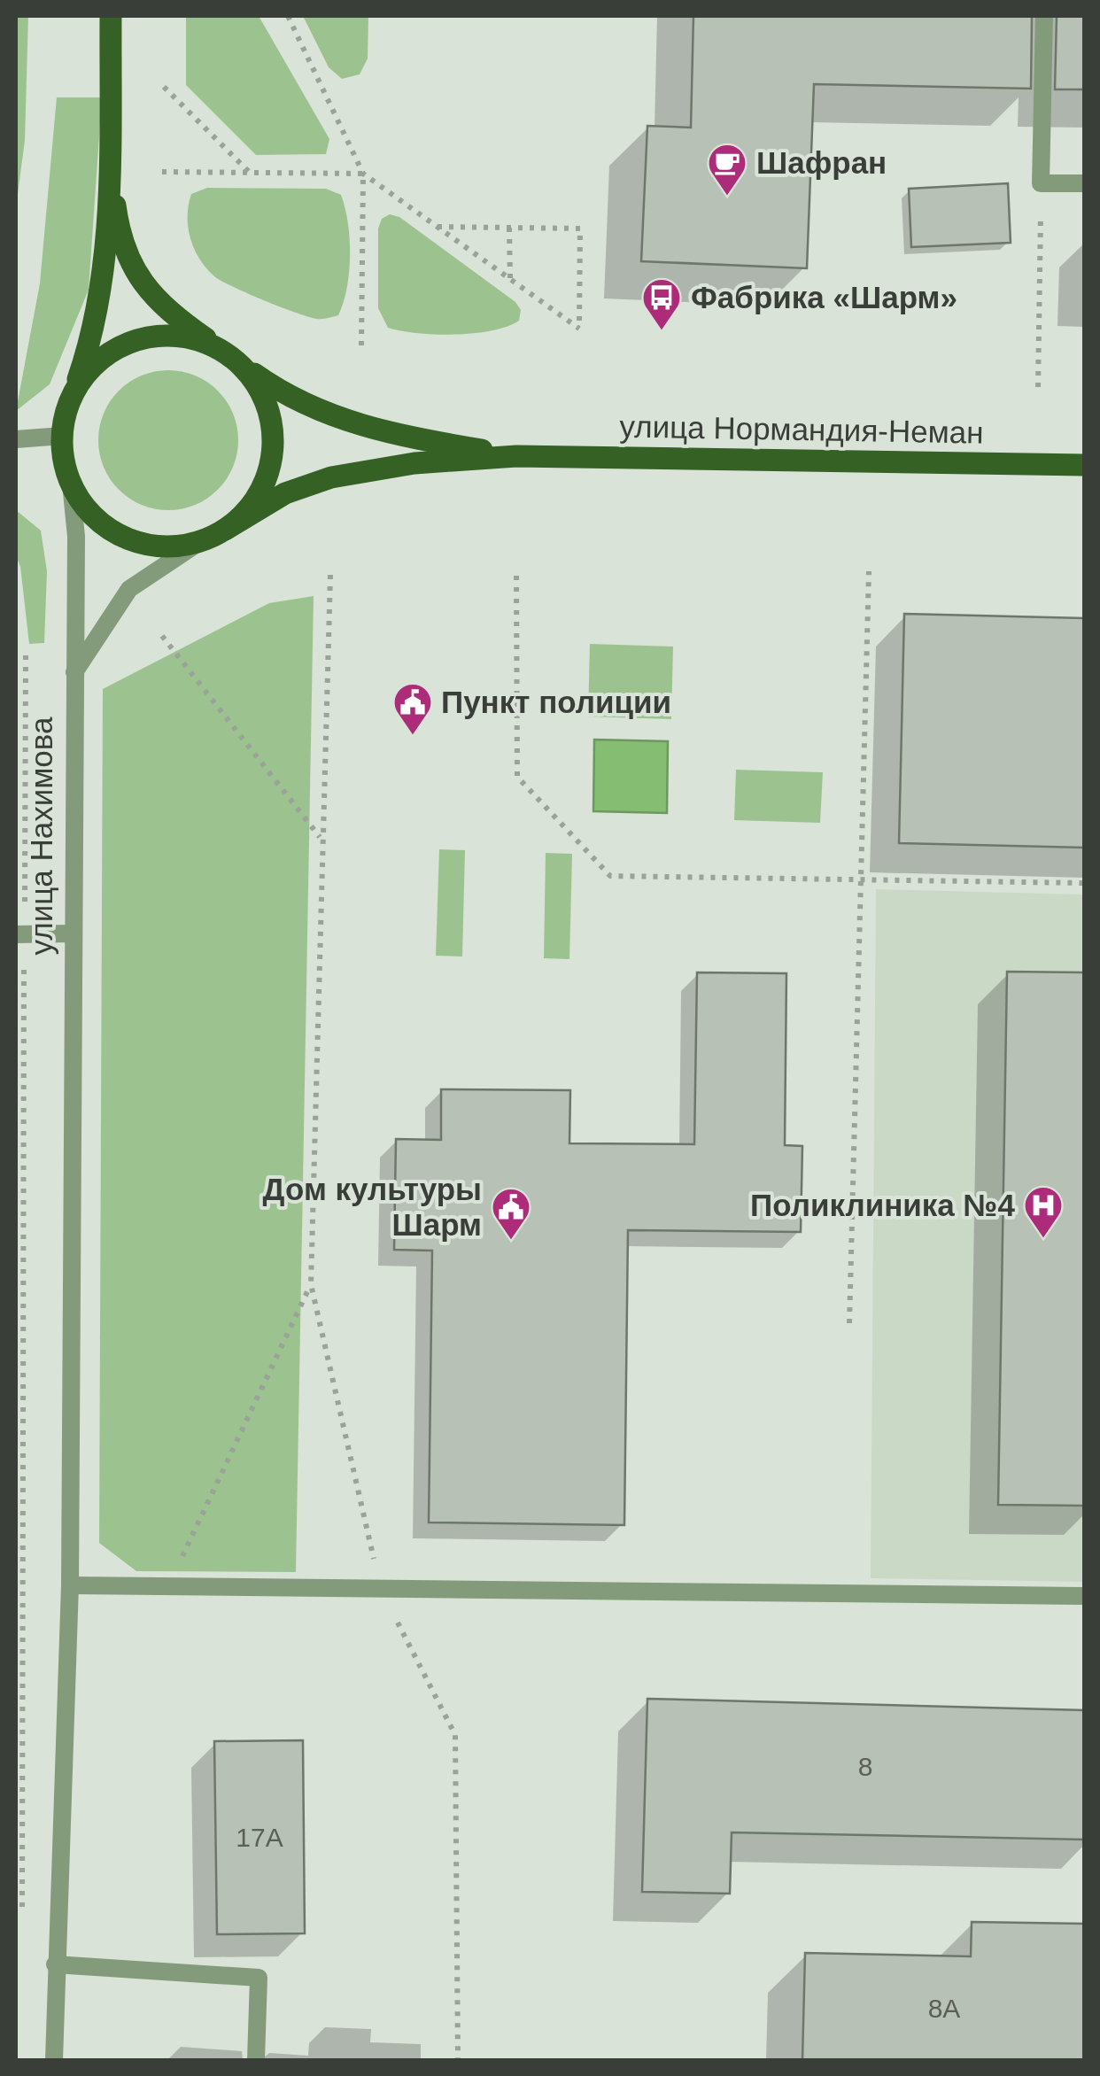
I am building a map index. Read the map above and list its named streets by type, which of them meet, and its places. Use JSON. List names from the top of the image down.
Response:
{
  "streets": {
    "main road": ["улица Нормандия-Неман"],
    "street": ["улица Нахимова"]
  },
  "places": {
    "cafe": ["Шафран"],
    "bus stop": ["Фабрика «Шарм»"],
    "public building": ["Пункт полиции", "Дом культуры Шарм"],
    "hospital": ["Поликлиника №4"]
  },
  "house_numbers": ["8", "17А", "8А"]
}
